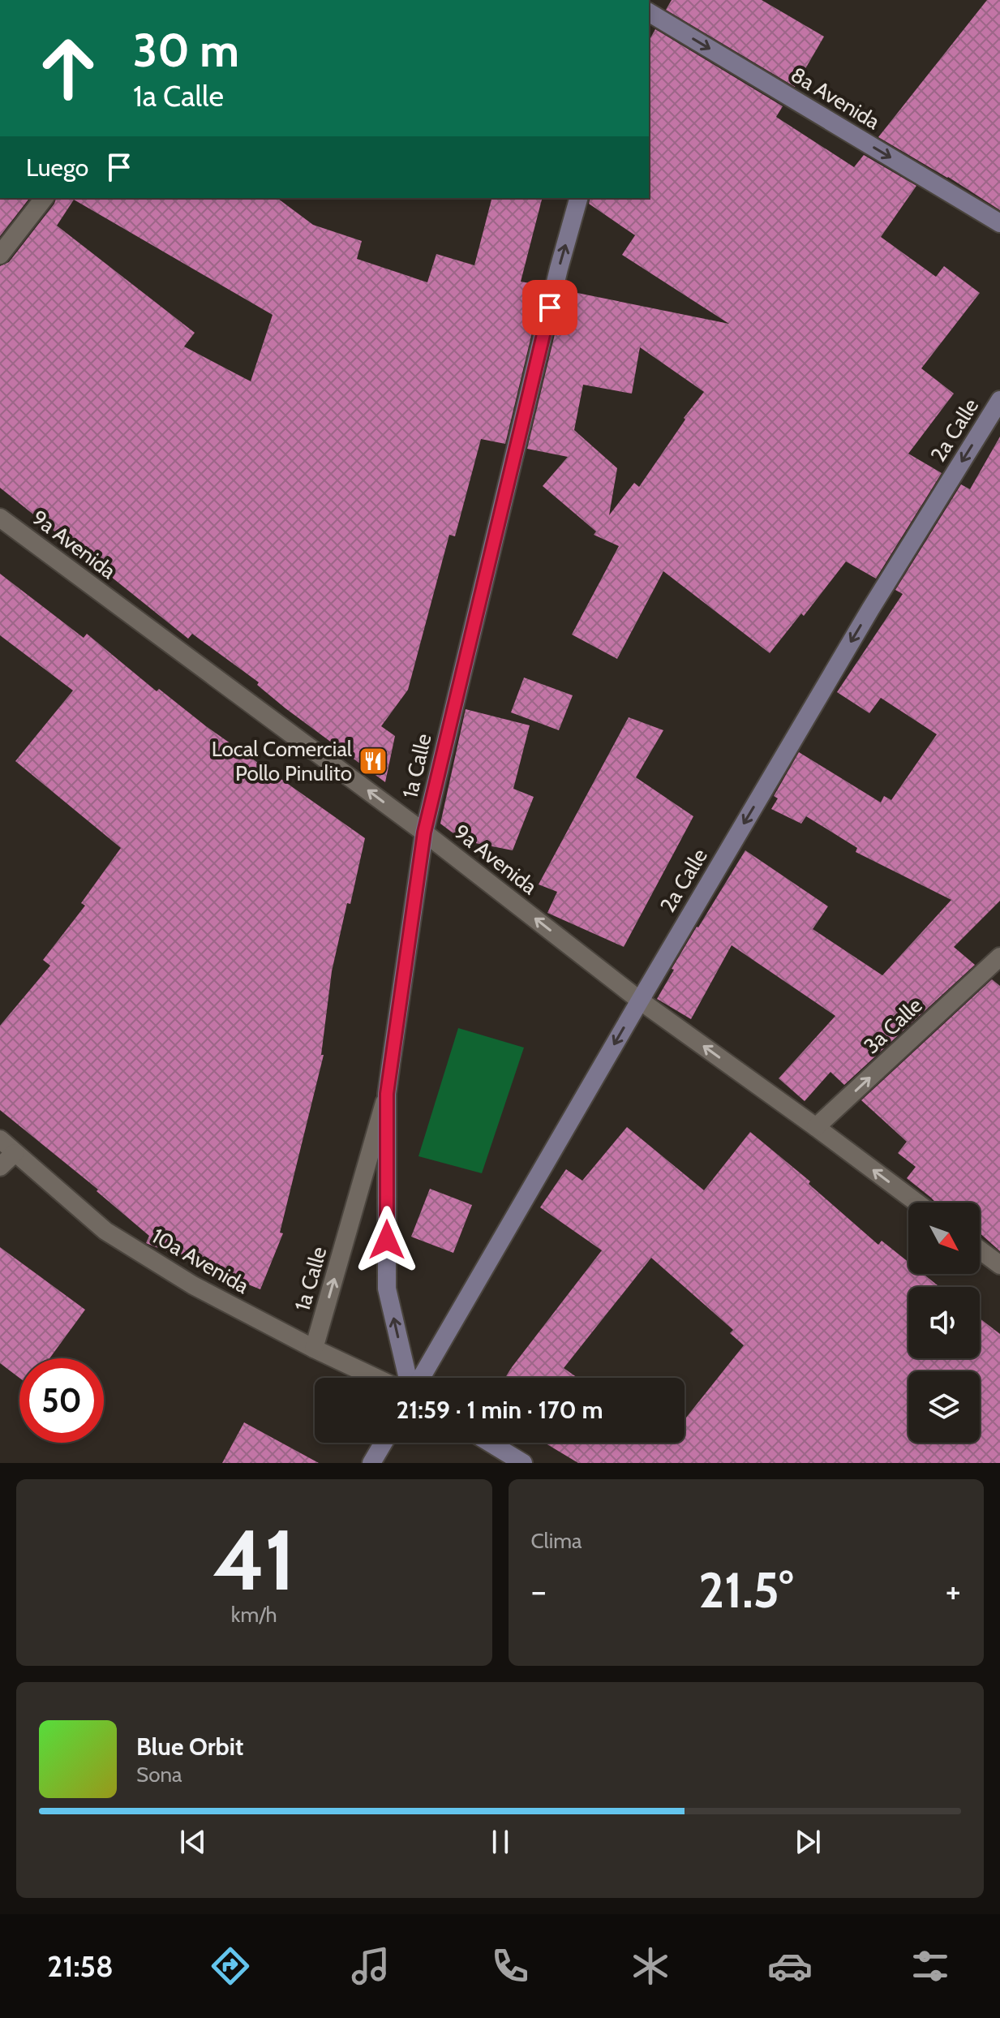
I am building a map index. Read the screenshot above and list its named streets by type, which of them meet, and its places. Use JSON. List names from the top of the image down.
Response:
{
  "streets": {
    "main road": ["8a Avenida", "2a Calle", "1a Calle"],
    "street": ["9a Avenida", "3a Calle", "10a Avenida"]
  },
  "crossings": [
    ["2a Calle", "9a Avenida"],
    ["9a Avenida", "1a Calle"],
    ["9a Avenida", "3a Calle"],
    ["1a Calle", "10a Avenida"]
  ],
  "one_way": [
    "8a Avenida",
    "2a Calle",
    "9a Avenida",
    "3a Calle"
  ],
  "places": {
    "restaurant": ["Local Comercial Pollo Pinulito"]
  },
  "north": "bottom right",
  "page": {
    "turn": ["30 m", "1a Calle"],
    "then": "Luego",
    "limit": "50",
    "trip": "21:59 · 1 min · 170 m",
    "tile": [
      ["41", "km/h"],
      "Clima"
    ],
    "heat": ["−", "21.5°", "+"],
    "song": ["Blue Orbit", "Sona"],
    "tabs": "21:58"
  }
}
